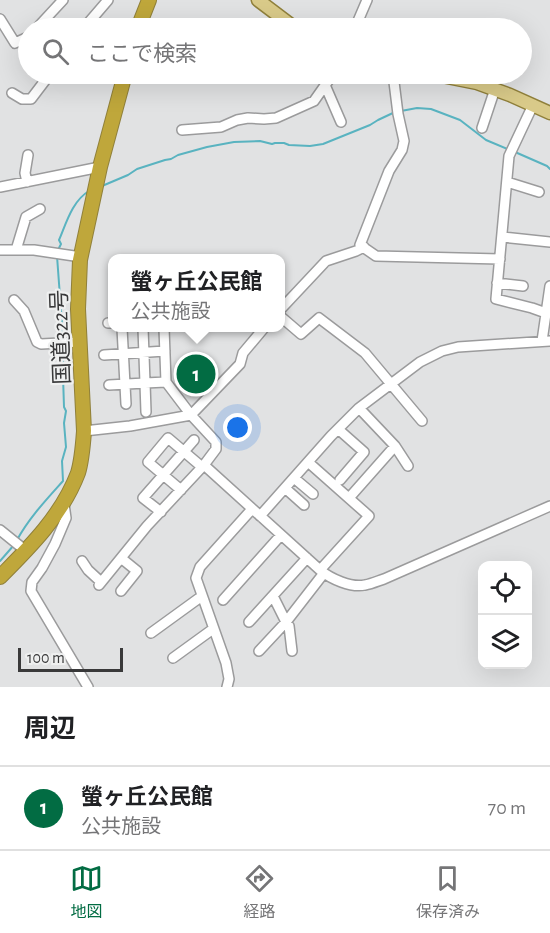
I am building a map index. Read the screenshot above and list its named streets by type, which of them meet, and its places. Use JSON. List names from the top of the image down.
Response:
{
  "streets": {
    "highway": ["国道322号"]
  },
  "scale_bar": "100 m",
  "page": {
    "search": "ここで検索",
    "popup": ["螢ヶ丘公民館", "公共施設"],
    "pins": "1",
    "scale": "100 m",
    "heading": "周辺",
    "list": [
      {
        "mark": "1",
        "name": "螢ヶ丘公民館",
        "note": "公共施設",
        "value": "70 m"
      }
    ],
    "nav": ["地図", "経路", "保存済み"]
  }
}
